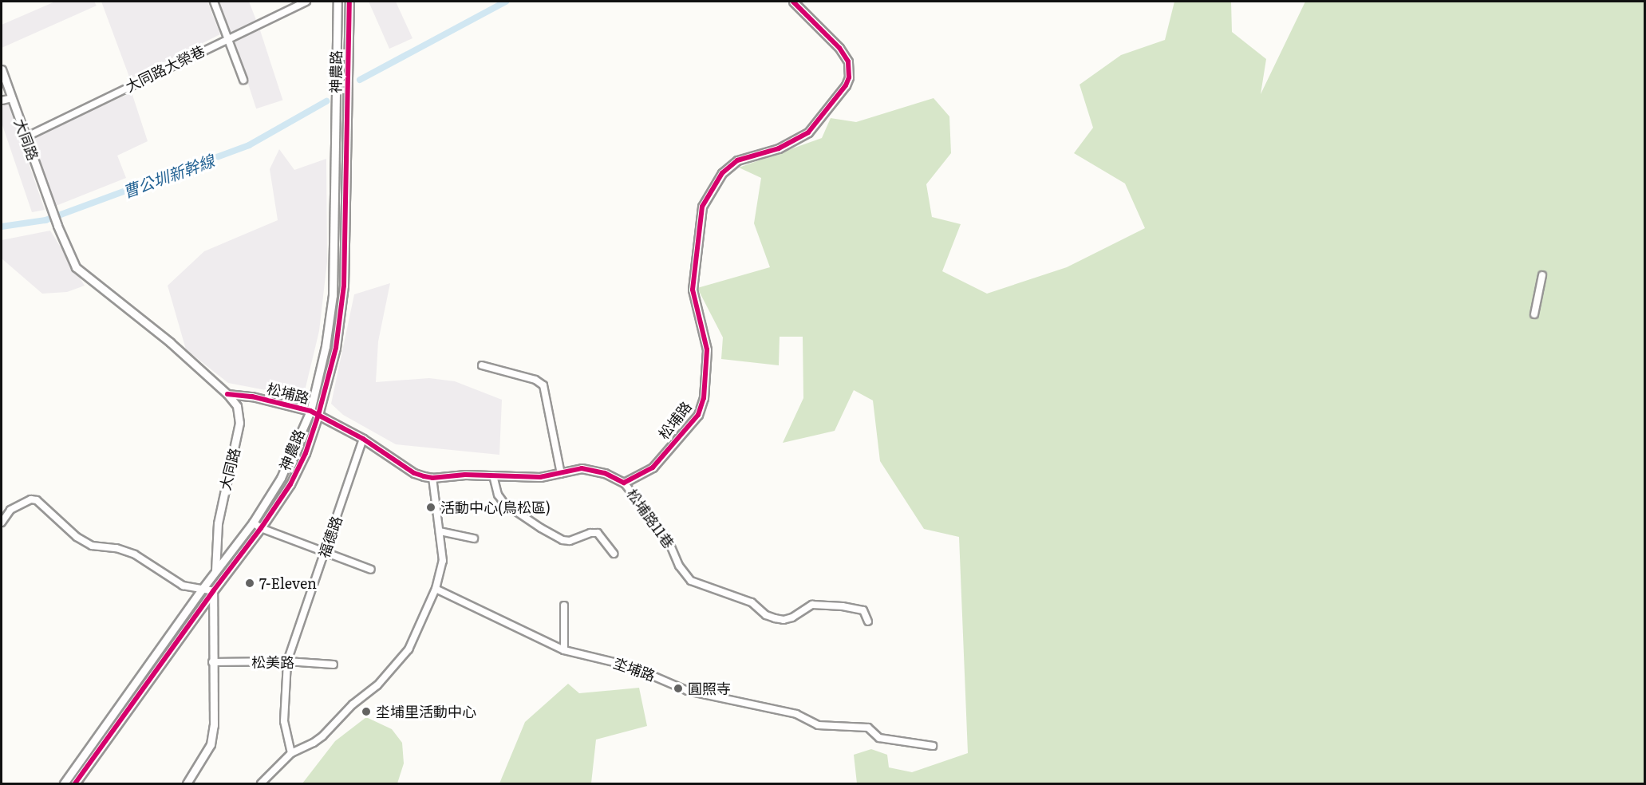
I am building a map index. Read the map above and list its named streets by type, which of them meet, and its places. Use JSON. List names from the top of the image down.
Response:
{
  "streets": {
    "street": [
      "大同路大榮巷",
      "神農路",
      "大同路",
      "松埔路",
      "松埔路11巷",
      "福德路",
      "松美路",
      "坔埔路"
    ]
  },
  "crossings": [
    ["大同路大榮巷", "大同路"],
    ["神農路", "大同路"],
    ["神農路", "松埔路"],
    ["大同路", "松埔路"],
    ["大同路", "松美路"],
    ["松埔路", "松埔路11巷"],
    ["松埔路", "福德路"],
    ["福德路", "松美路"]
  ],
  "water": ["曹公圳新幹線"],
  "places": [
    "活動中心(鳥松區)",
    "7-Eleven",
    "圓照寺",
    "坔埔里活動中心"
  ]
}
